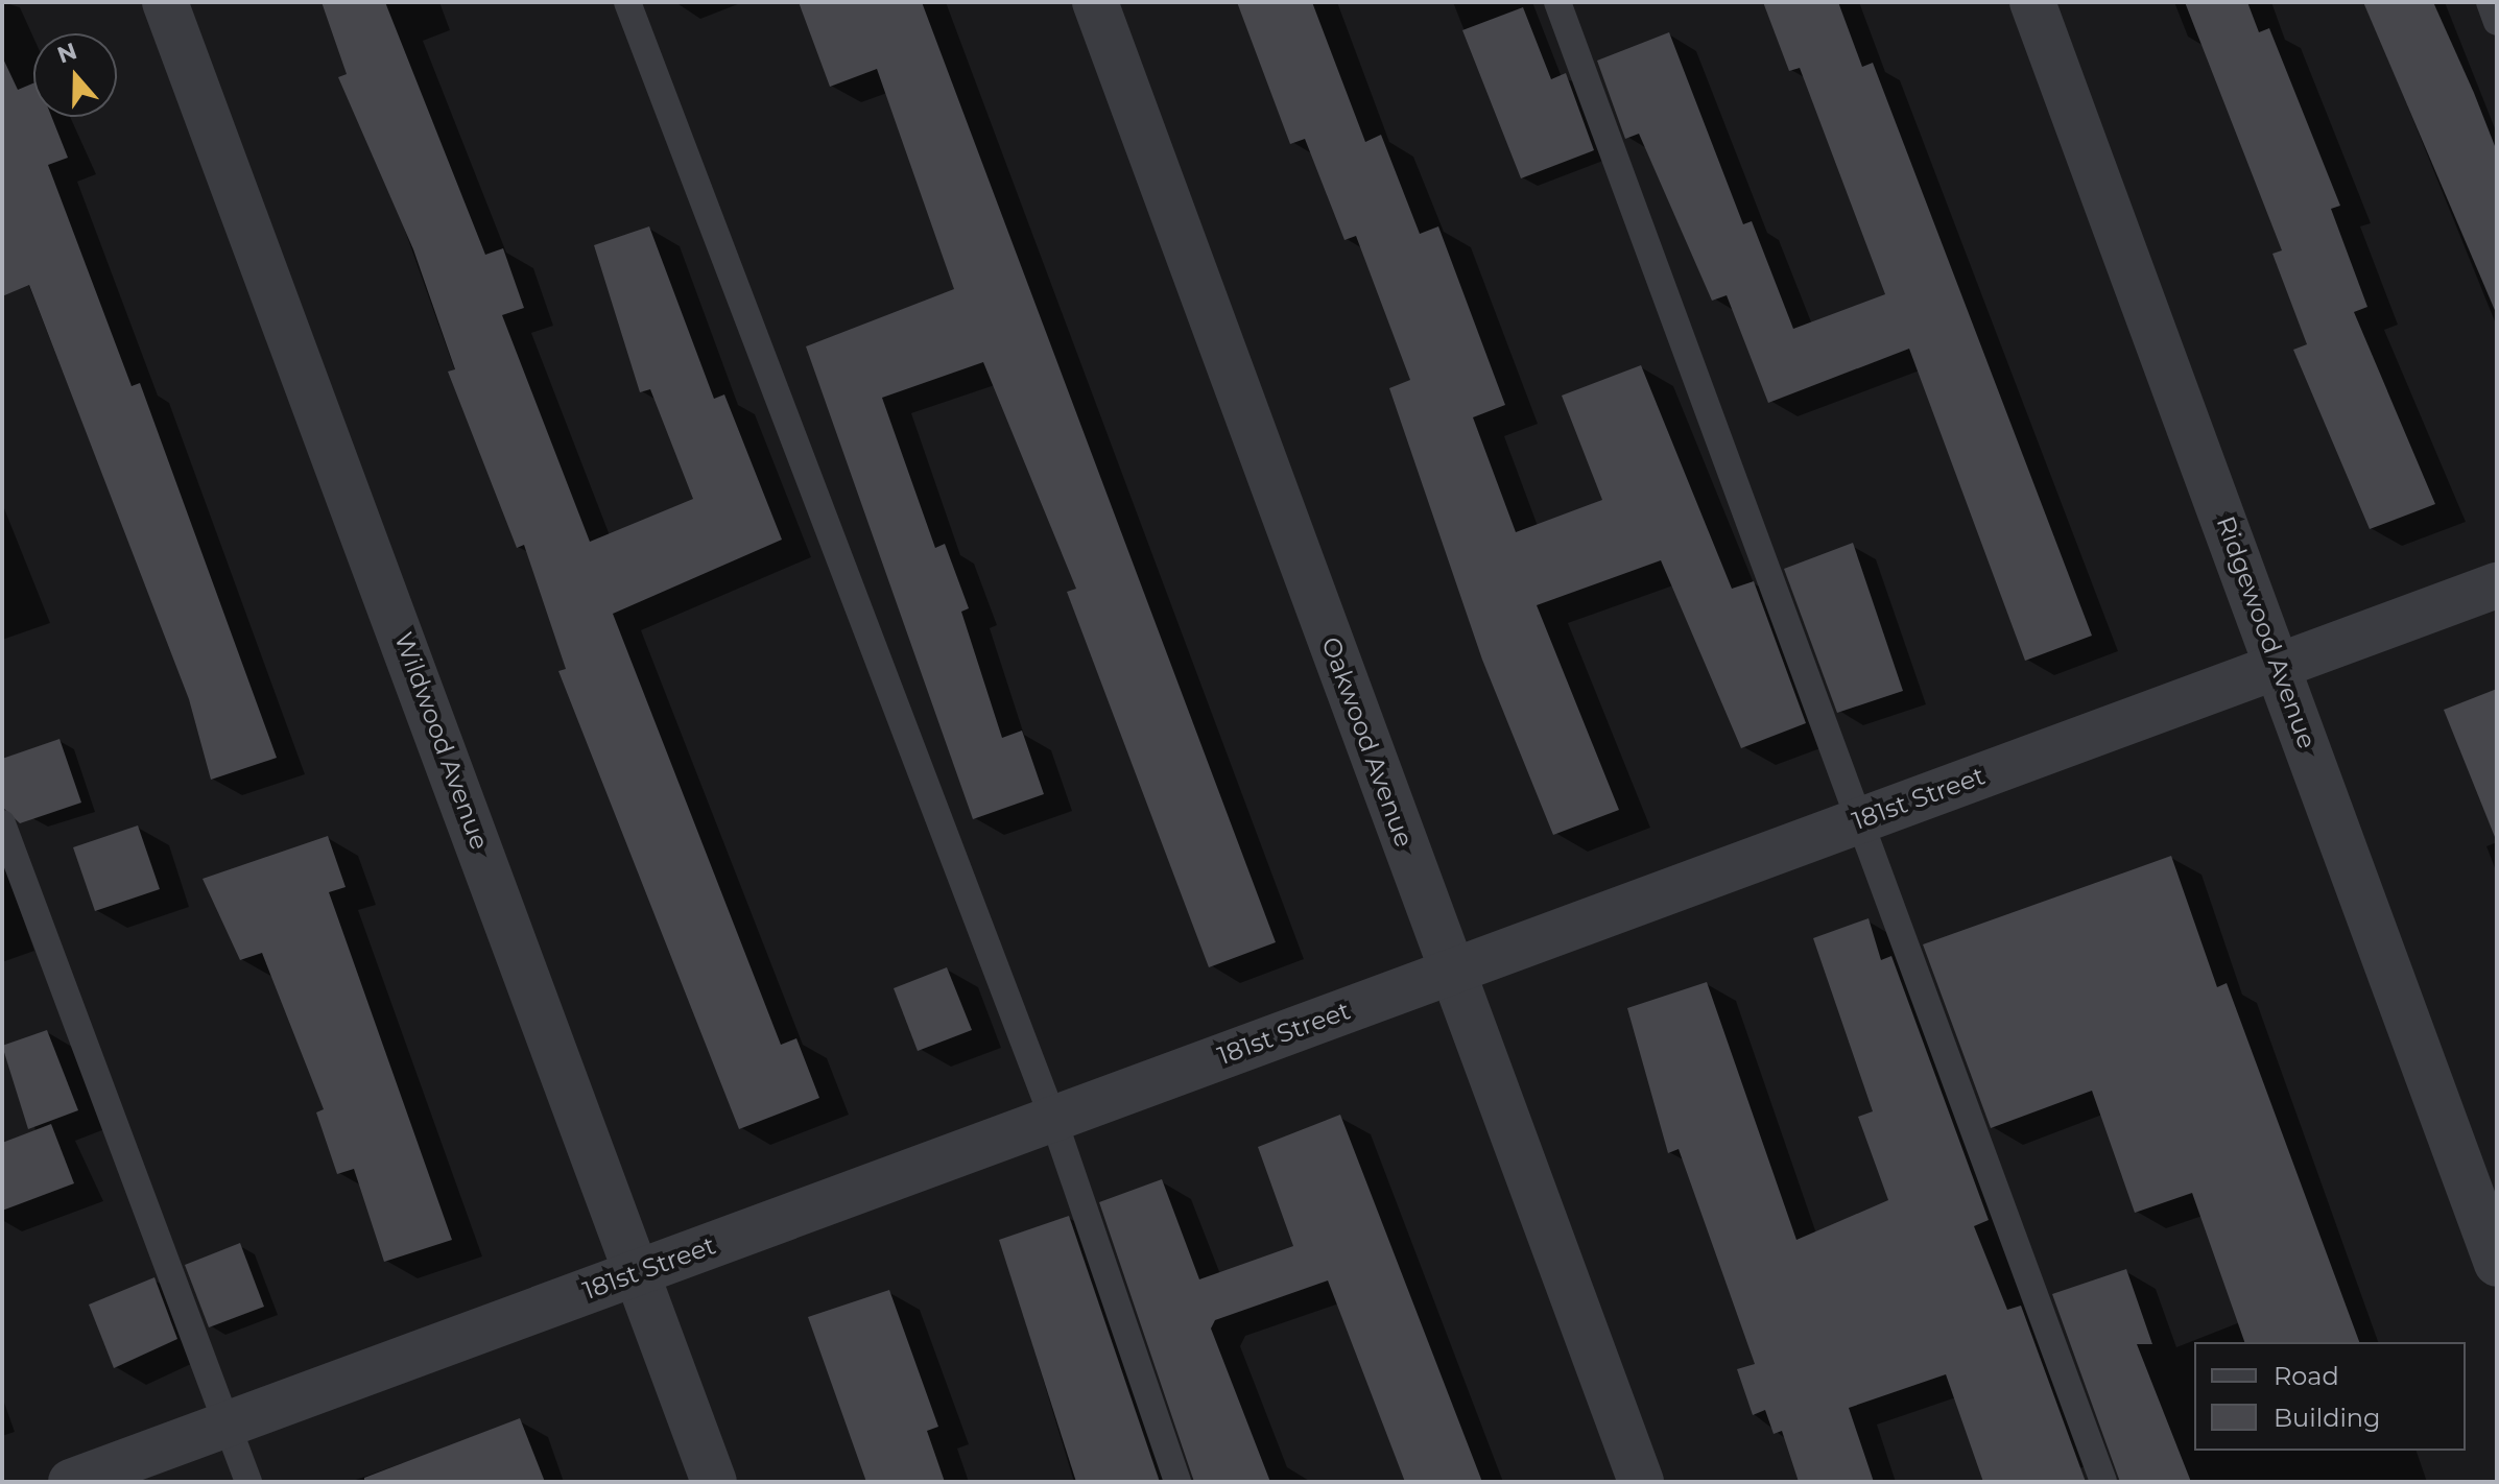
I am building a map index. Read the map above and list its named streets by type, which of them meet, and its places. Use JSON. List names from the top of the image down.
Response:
{
  "streets": {
    "street": [
      "Ridgewood Avenue",
      "Wildwood Avenue",
      "Oakwood Avenue",
      "181st Street"
    ]
  },
  "crossings": [
    ["Ridgewood Avenue", "181st Street"],
    ["Wildwood Avenue", "181st Street"],
    ["Oakwood Avenue", "181st Street"]
  ],
  "legend": ["Road", "Building"],
  "north": "top"
}
